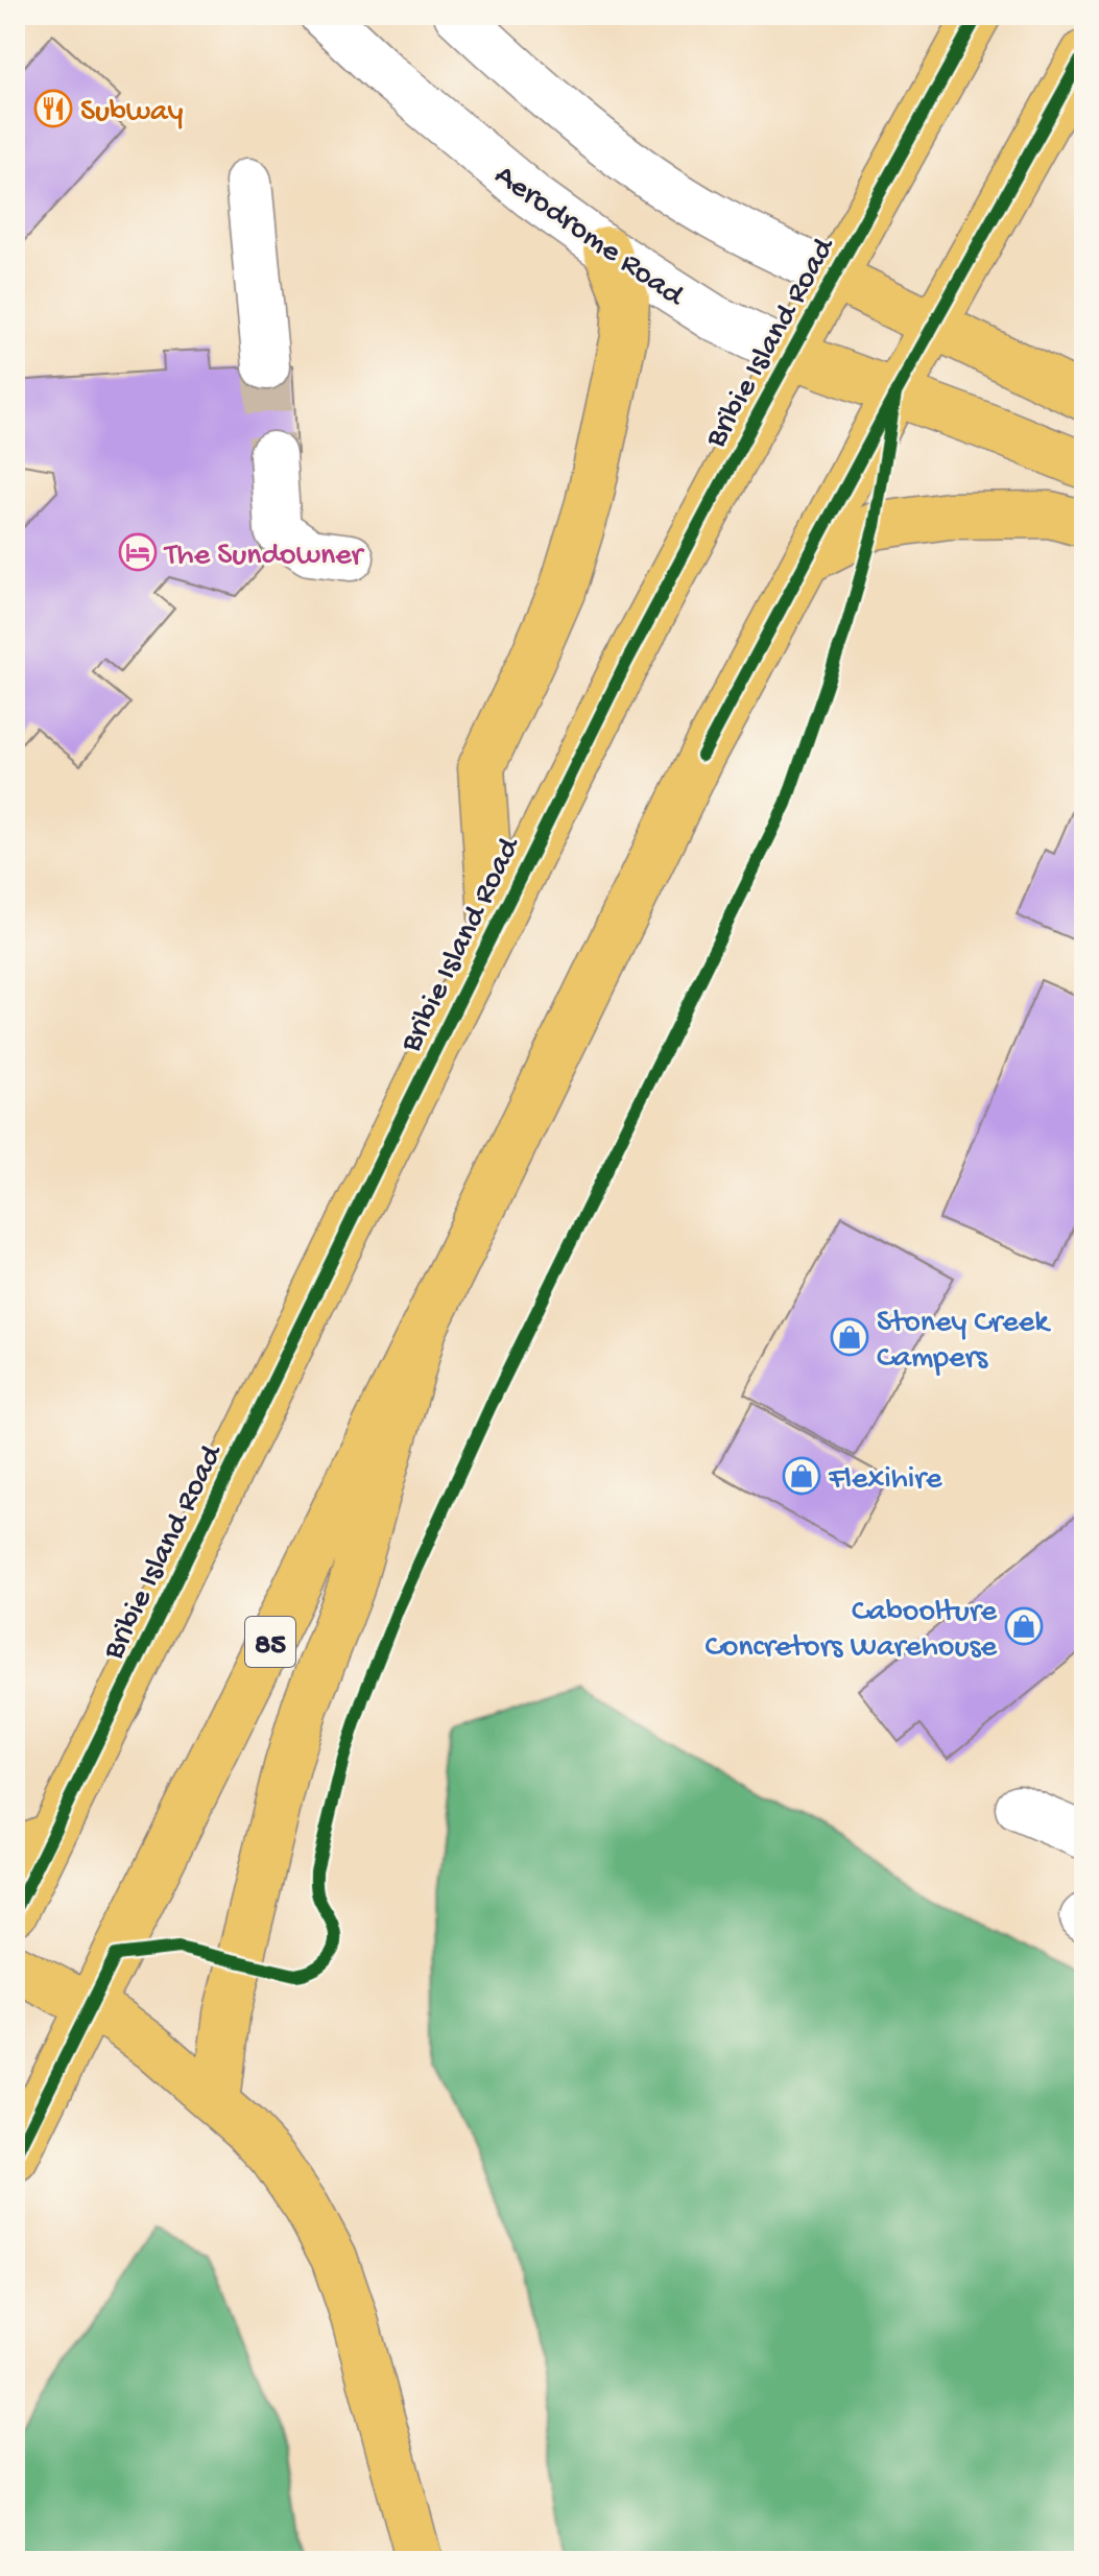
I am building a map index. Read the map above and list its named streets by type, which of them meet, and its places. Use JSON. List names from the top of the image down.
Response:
{
  "streets": {
    "main road": ["Aerodrome Road", "Bribie Island Road", "85"]
  },
  "crossings": [
    ["Aerodrome Road", "Bribie Island Road"],
    ["Aerodrome Road", "85"]
  ],
  "places": {
    "restaurant": ["Subway"],
    "hotel": ["The Sundowner"],
    "shop": ["Stoney Creek Campers", "Flexihire", "Caboolture Concretors Warehouse"]
  }
}
